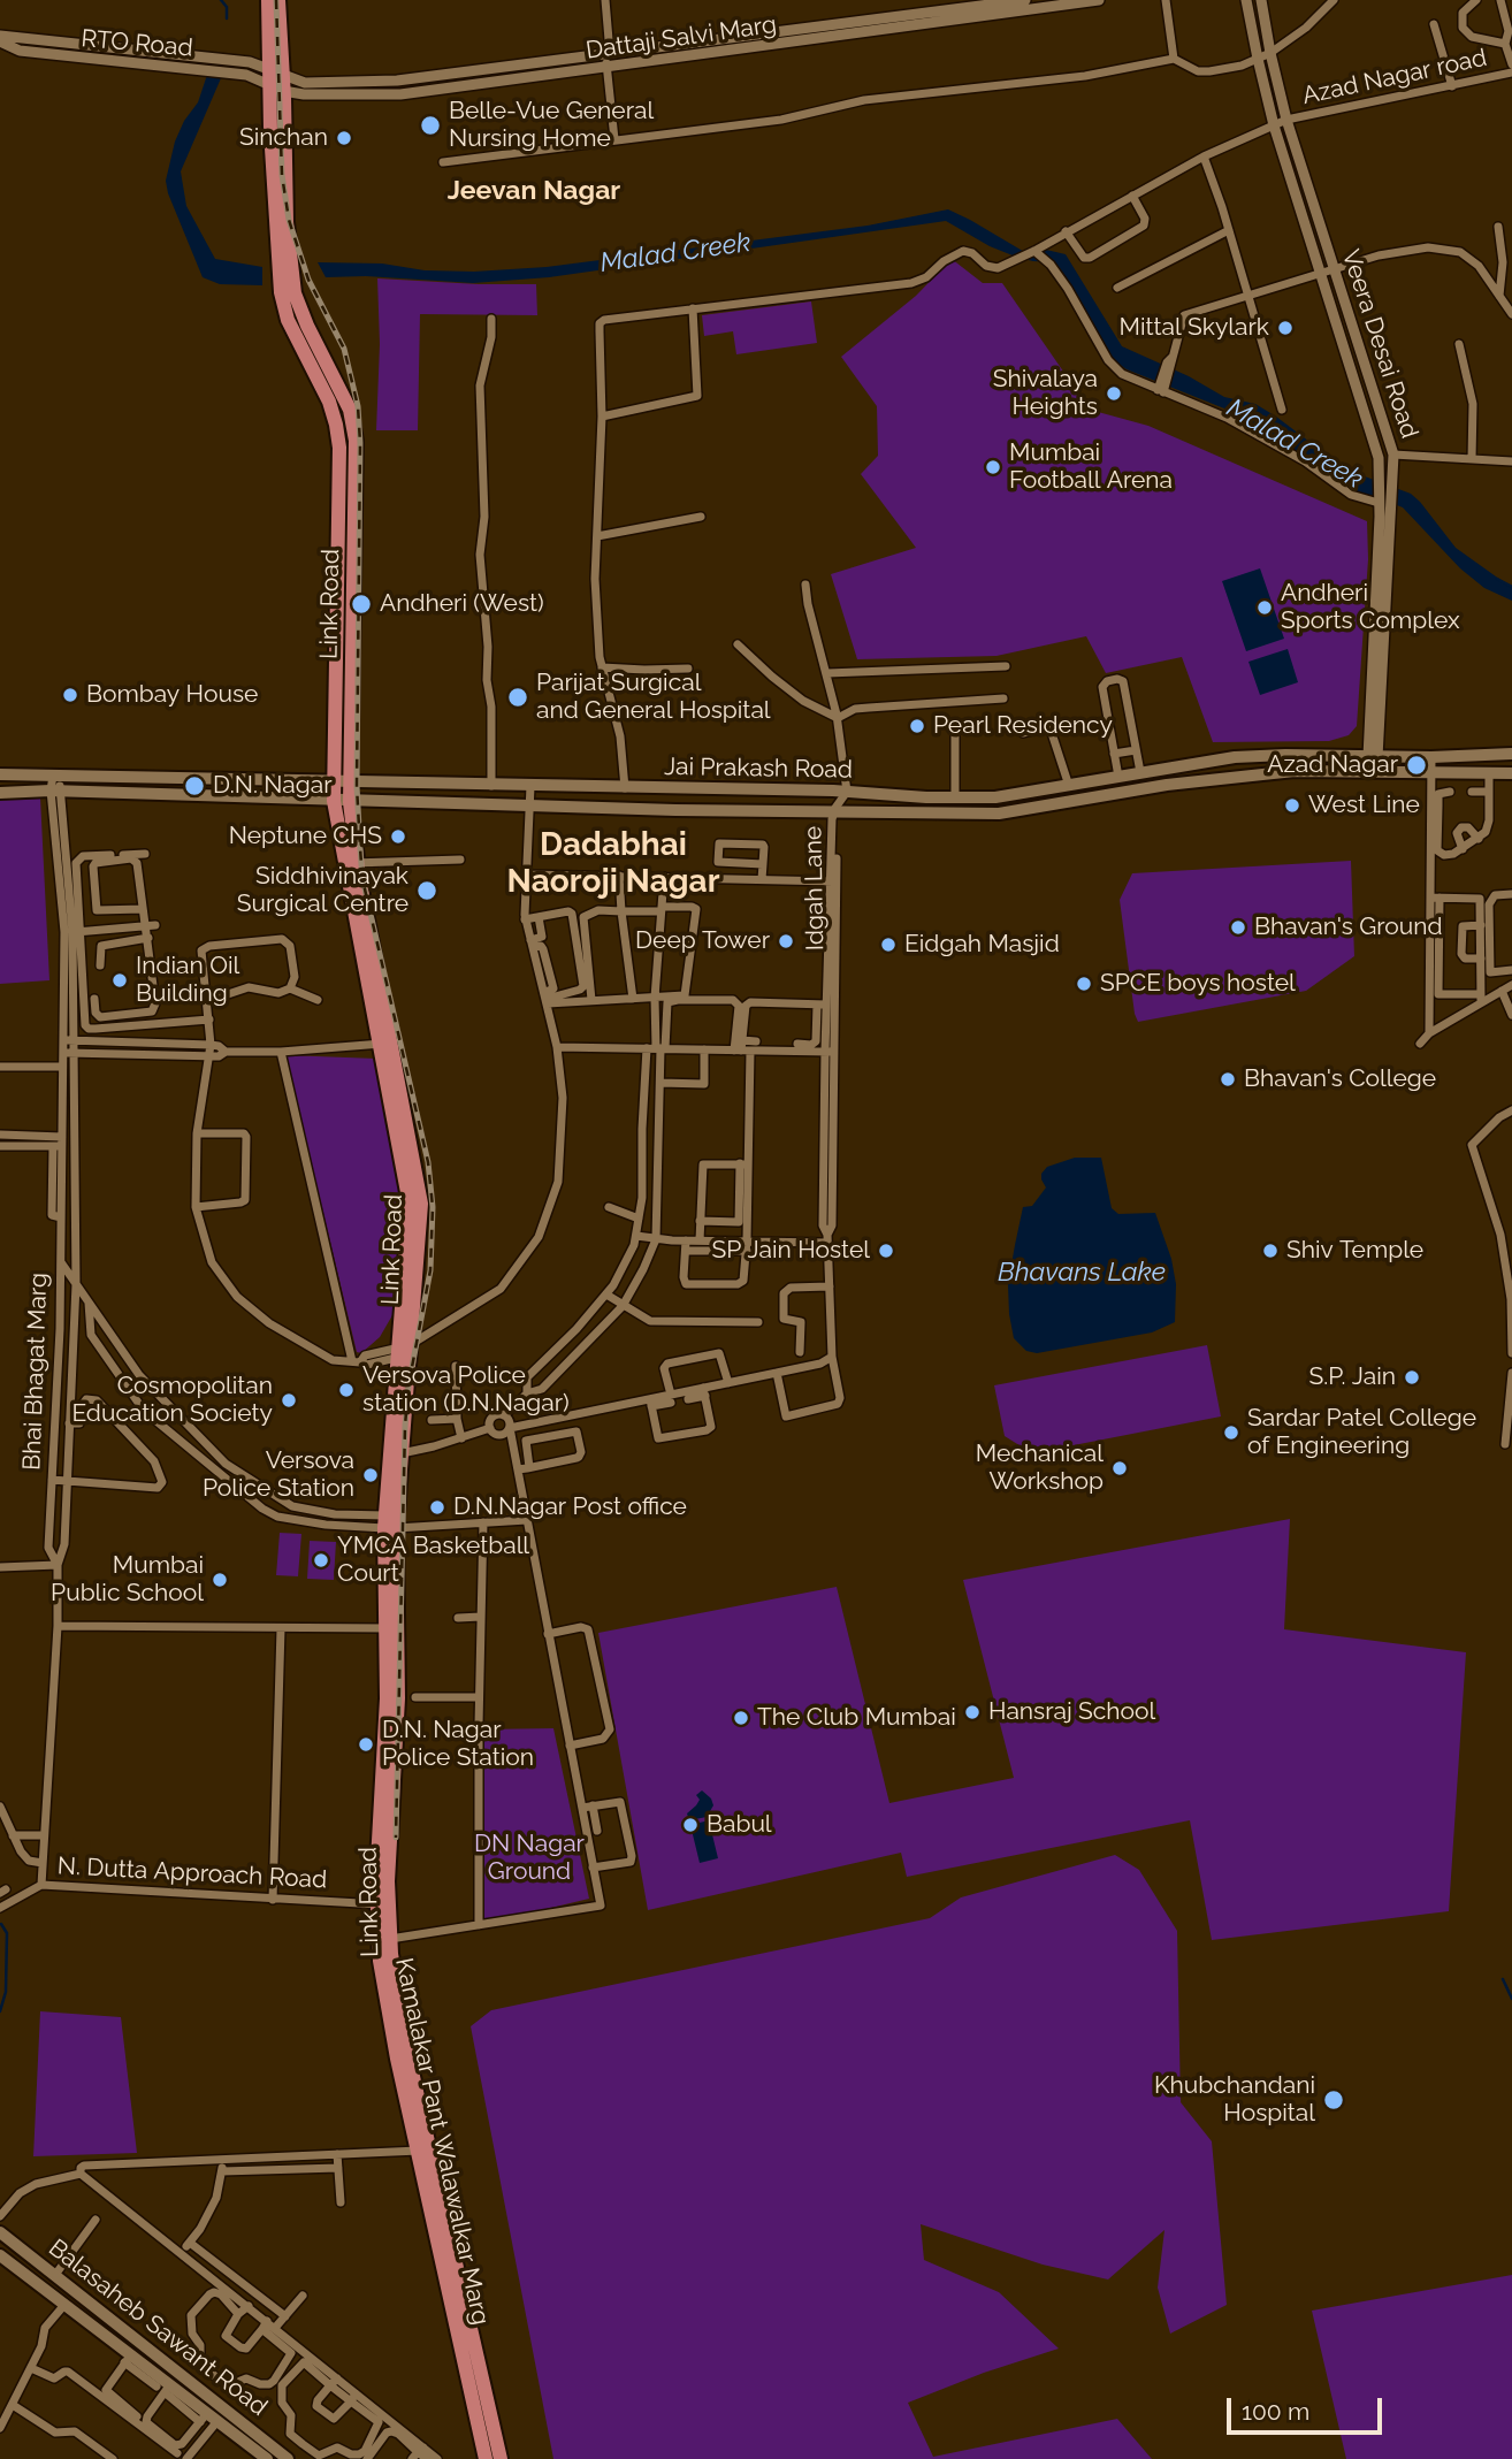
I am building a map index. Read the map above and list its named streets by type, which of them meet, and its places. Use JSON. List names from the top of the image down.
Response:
{
  "streets": {
    "main road": [
      "Link Road",
      "Jai Prakash Road",
      "Kamalakar Pant Walawalkar Marg",
      "Balasaheb Sawant Road"
    ],
    "street": [
      "Dattaji Salvi Marg",
      "RTO Road",
      "Azad Nagar road",
      "Veera Desai Road",
      "Idgah Lane",
      "Bhai Bhagat Marg",
      "N. Dutta Approach Road"
    ]
  },
  "crossings": [
    ["Dattaji Salvi Marg", "RTO Road"],
    ["Dattaji Salvi Marg", "Link Road"],
    ["RTO Road", "Link Road"],
    ["Azad Nagar road", "Veera Desai Road"],
    ["Veera Desai Road", "Jai Prakash Road"],
    ["Link Road", "Jai Prakash Road"],
    ["Link Road", "N. Dutta Approach Road"],
    ["Link Road", "Kamalakar Pant Walawalkar Marg"],
    ["Jai Prakash Road", "Idgah Lane"],
    ["Bhai Bhagat Marg", "N. Dutta Approach Road"],
    ["N. Dutta Approach Road", "Kamalakar Pant Walawalkar Marg"]
  ],
  "districts": ["Jeevan Nagar", "Dadabhai Naoroji Nagar"],
  "water": ["Malad Creek", "Bhavans Lake"],
  "parks": ["DN Nagar Ground"],
  "places": [
    "Belle-Vue General Nursing Home",
    "Sinchan",
    "Mittal Skylark",
    "Shivalaya Heights",
    "Mumbai Football Arena",
    "Andheri (West)",
    "Andheri Sports Complex",
    "Bombay House",
    "Parijat Surgical and General Hospital",
    "Pearl Residency",
    "Azad Nagar",
    "D.N. Nagar",
    "West Line",
    "Neptune CHS",
    "Siddhivinayak Surgical Centre",
    "Bhavan's Ground",
    "Deep Tower",
    "Eidgah Masjid",
    "Indian Oil Building",
    "SPCE boys hostel",
    "Bhavan's College",
    "SP Jain Hostel",
    "Shiv Temple",
    "S.P. Jain",
    "Versova Police station (D.N.Nagar)",
    "Cosmopolitan Education Society",
    "Sardar Patel College of Engineering",
    "Mechanical Workshop",
    "Versova Police Station",
    "D.N.Nagar Post office",
    "YMCA Basketball Court",
    "Mumbai Public School",
    "Hansraj School",
    "The Club Mumbai",
    "D.N. Nagar Police Station",
    "Babul",
    "Khubchandani Hospital"
  ],
  "scale_bar": "100 m"
}
